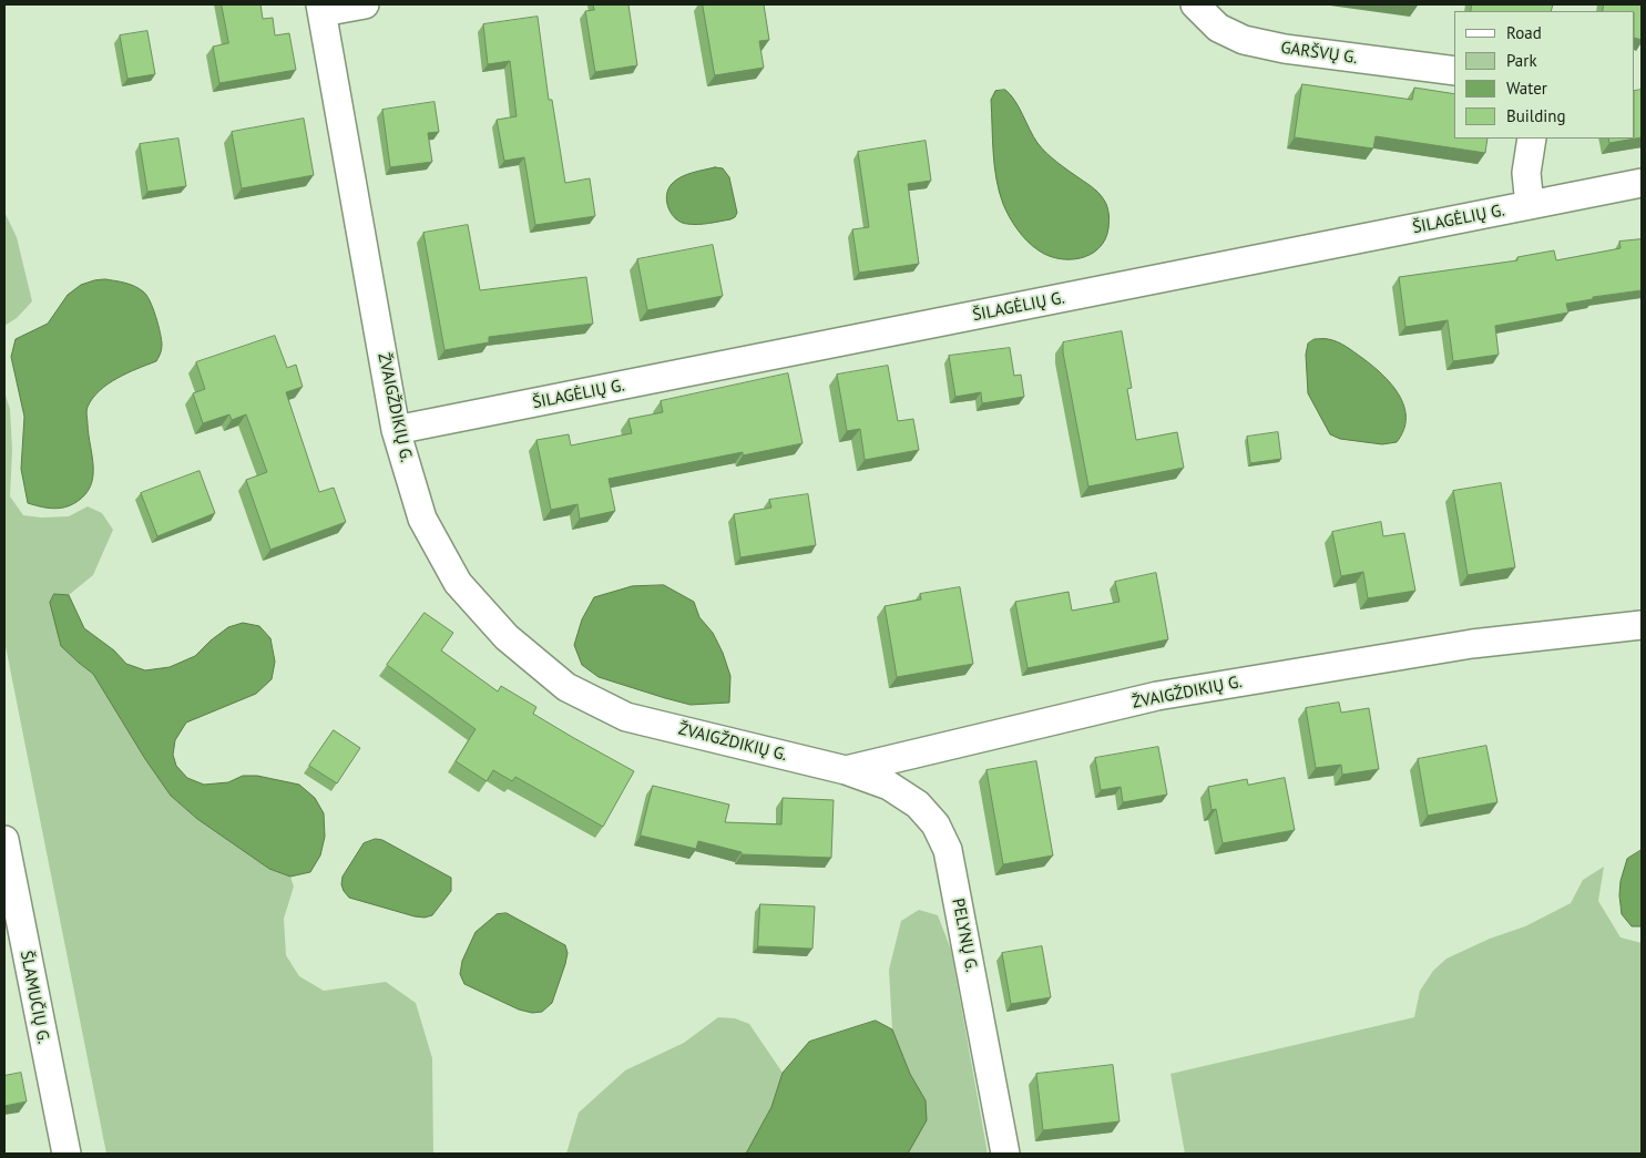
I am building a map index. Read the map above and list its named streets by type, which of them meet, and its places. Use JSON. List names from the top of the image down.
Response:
{
  "streets": {
    "street": [
      "GARŠVŲ G.",
      "ŠILAGĖLIŲ G.",
      "ŽVAIGŽDIKIŲ G.",
      "PELYNŲ G.",
      "ŠLAMUČIŲ G."
    ]
  },
  "crossings": [
    ["ŠILAGĖLIŲ G.", "ŽVAIGŽDIKIŲ G."],
    ["ŽVAIGŽDIKIŲ G.", "PELYNŲ G."]
  ],
  "legend": [
    "Road",
    "Park",
    "Water",
    "Building"
  ]
}
